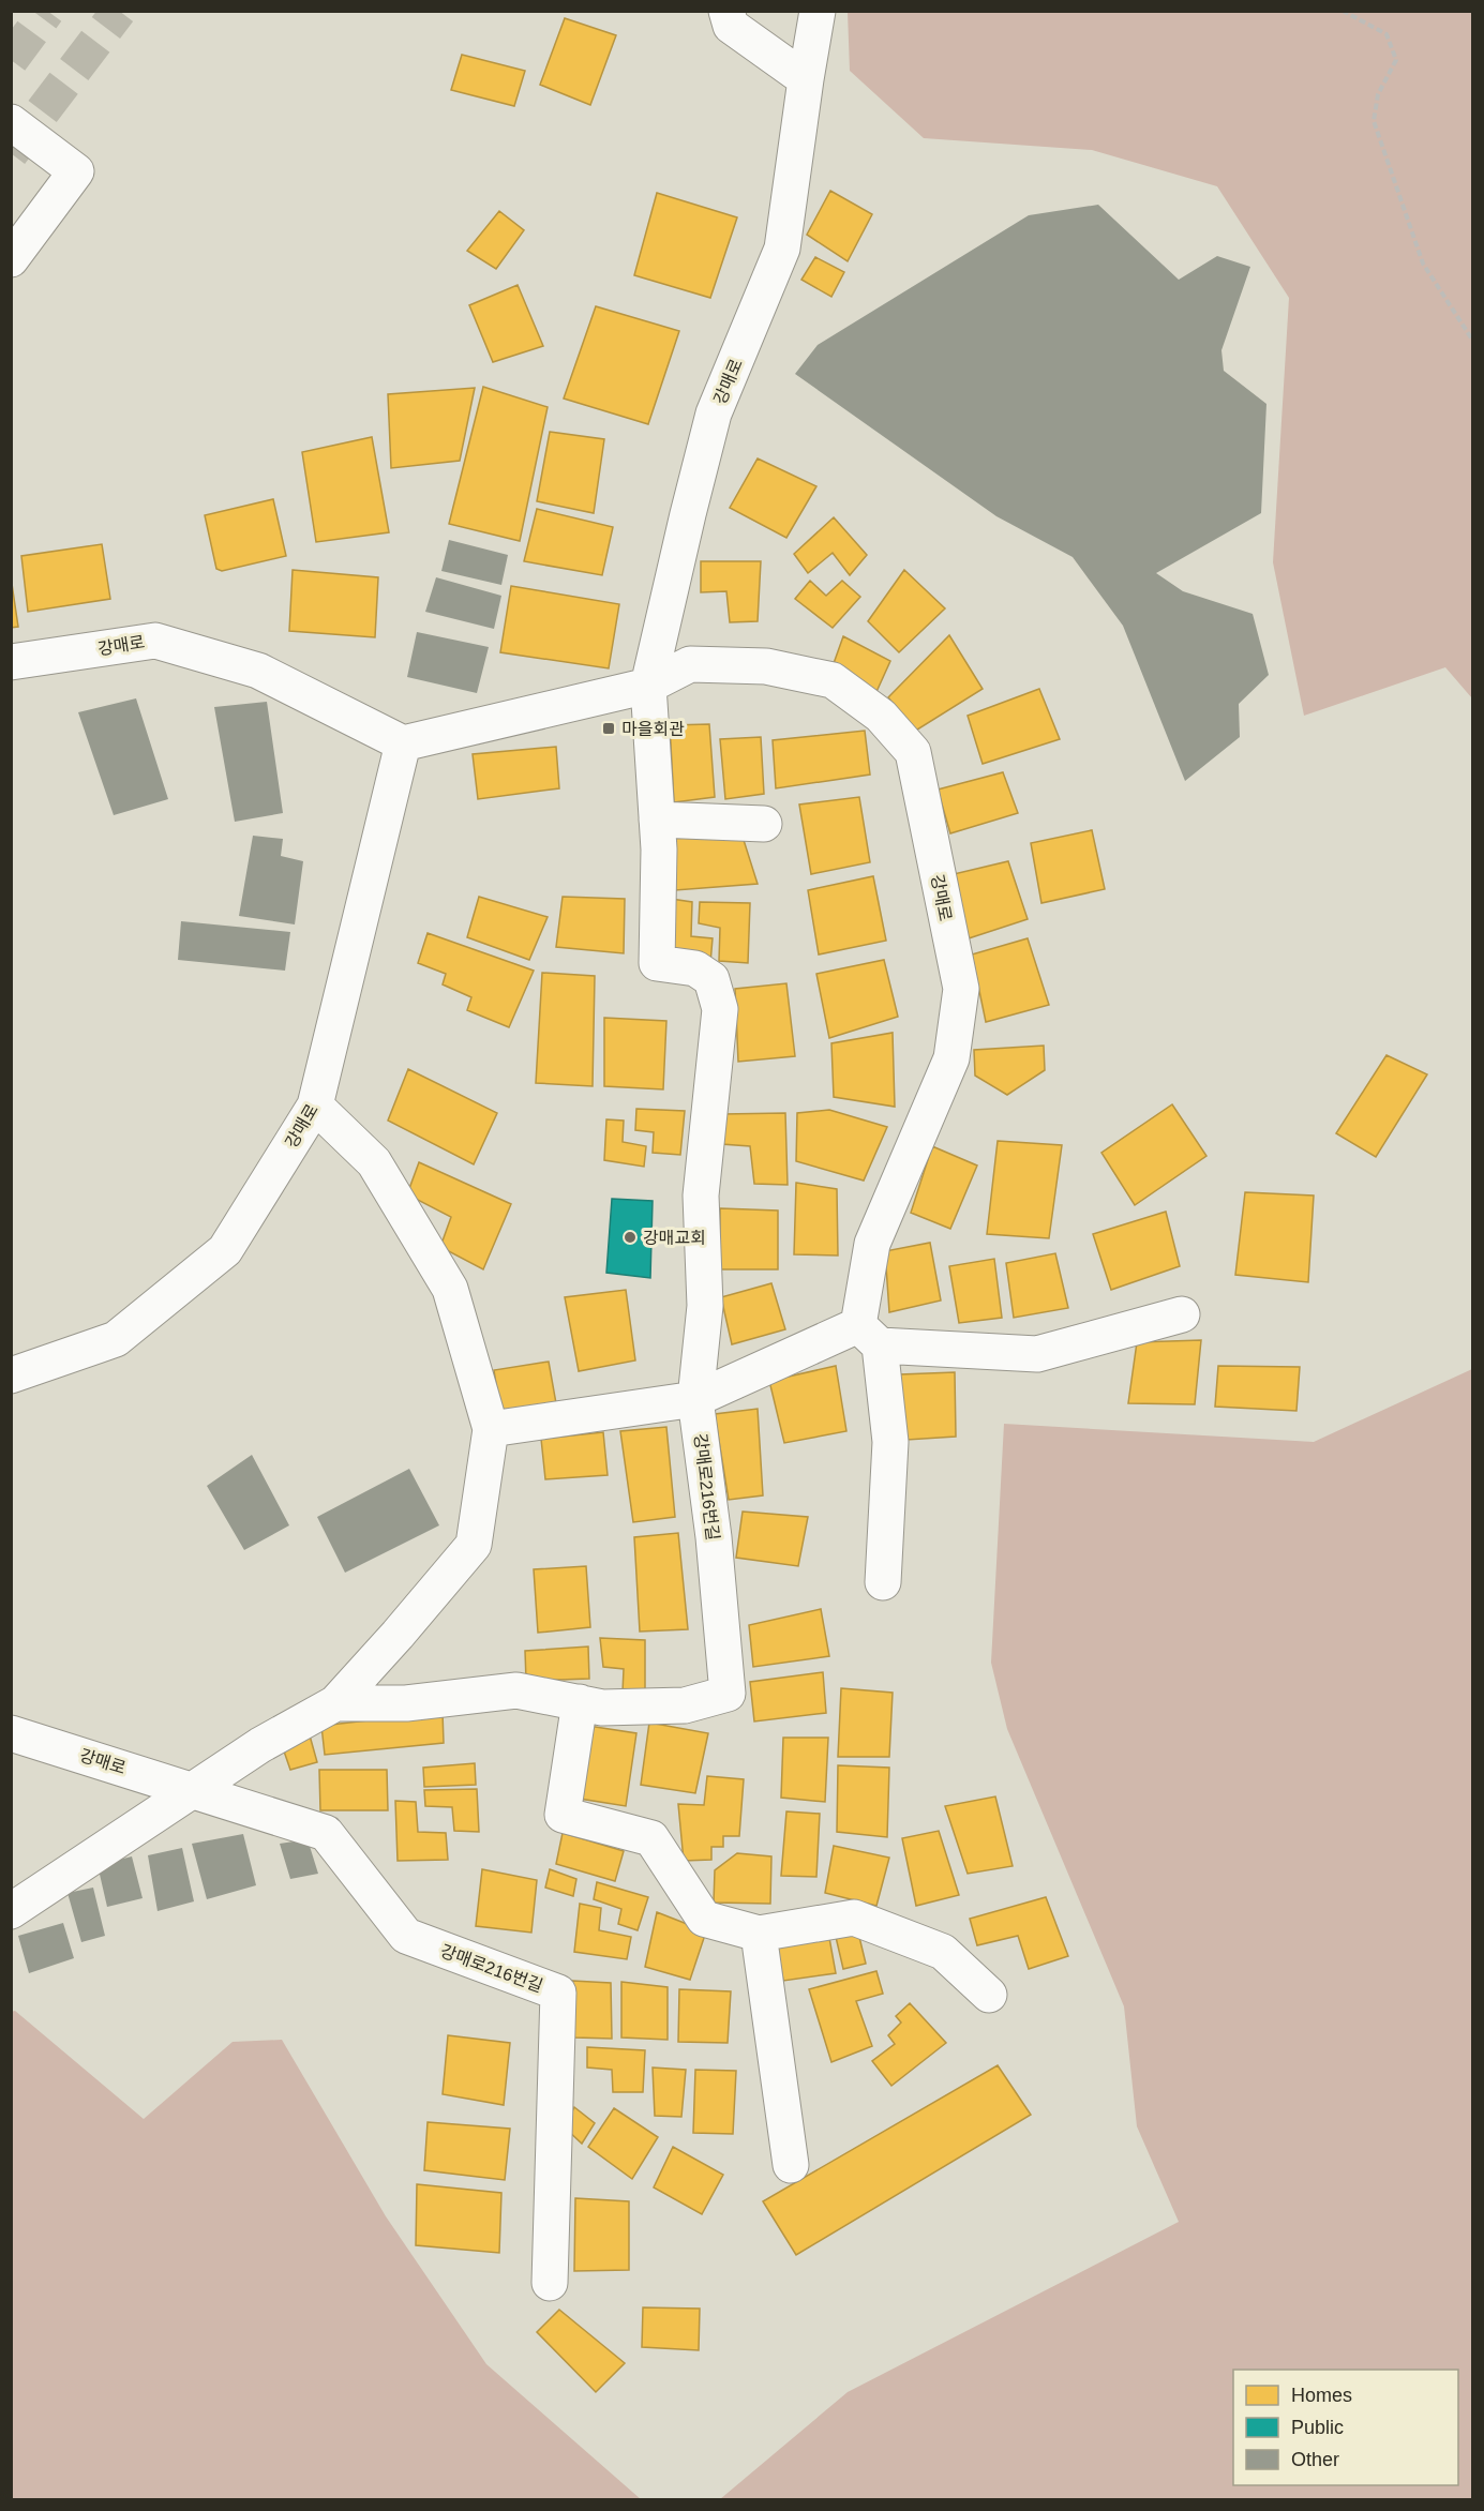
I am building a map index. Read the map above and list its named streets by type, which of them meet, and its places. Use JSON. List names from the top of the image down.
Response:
{
  "streets": {
    "street": ["강매로", "강매로216번길"]
  },
  "crossings": [
    ["강매로", "강매로216번길"]
  ],
  "places": {
    "transit": ["마을회관"],
    "other": ["강매교회"]
  },
  "legend": ["Homes", "Public", "Other"]
}
